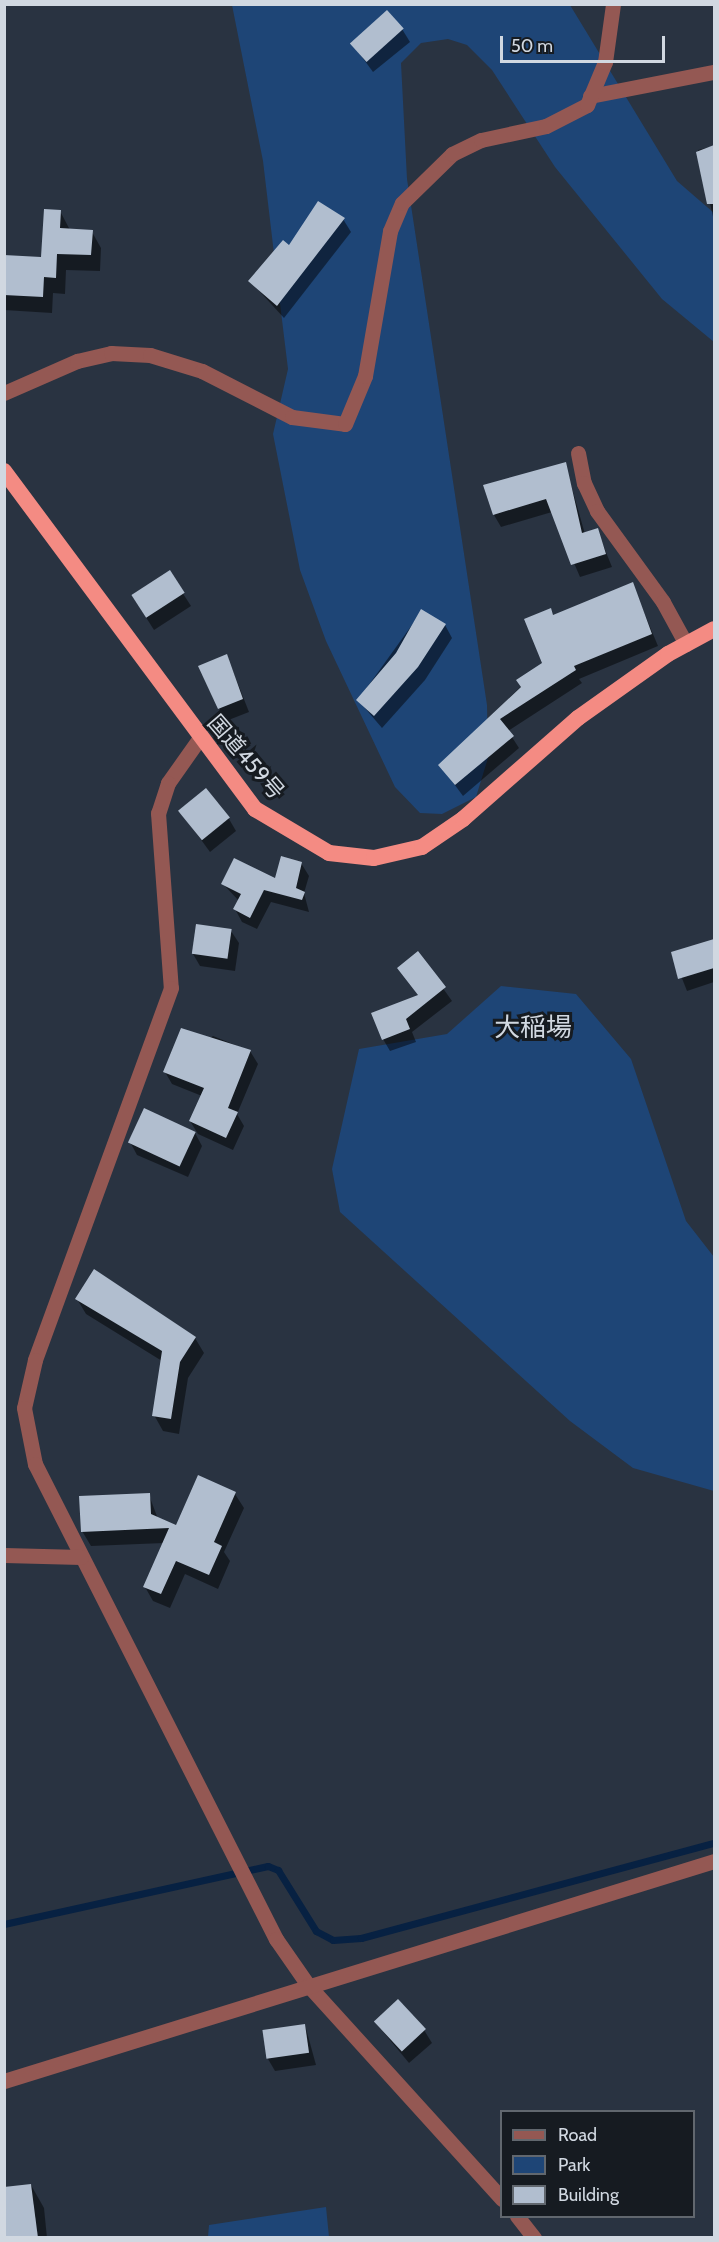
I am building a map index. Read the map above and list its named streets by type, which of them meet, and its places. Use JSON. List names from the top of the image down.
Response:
{
  "streets": {
    "highway": ["国道459号"]
  },
  "districts": ["大稲場"],
  "legend": ["Road", "Park", "Building"],
  "scale_bar": "50 m"
}
